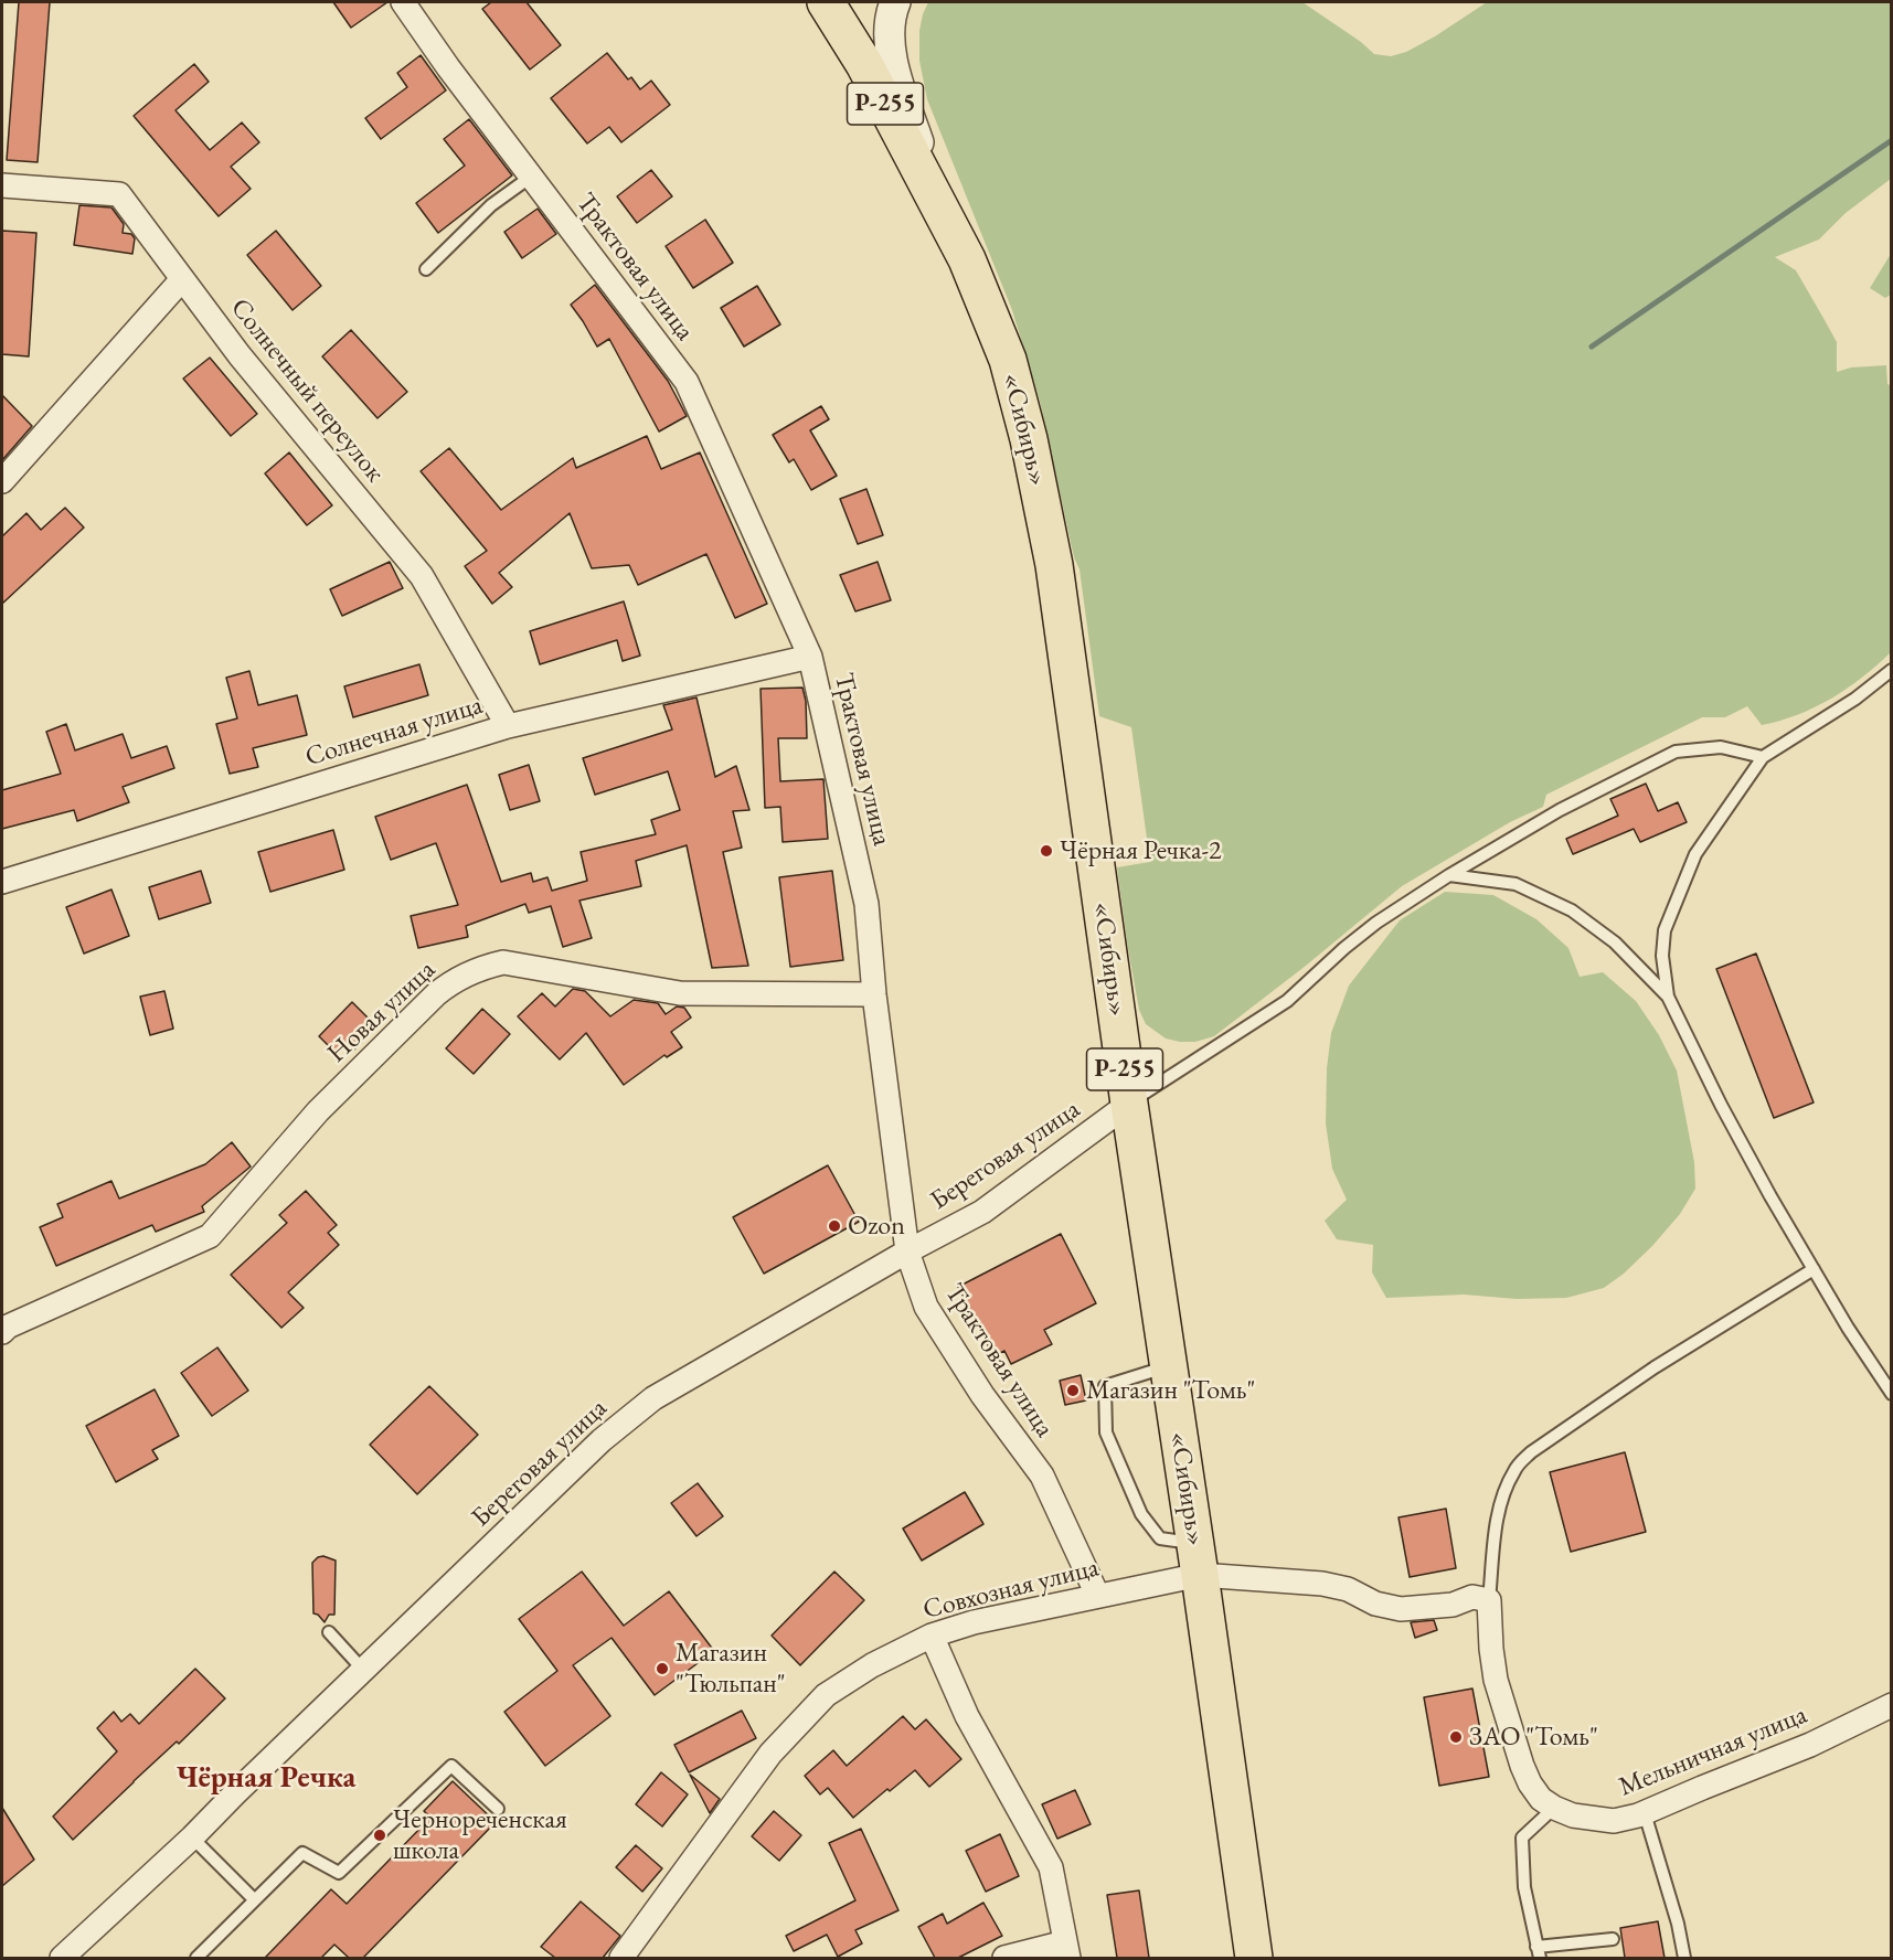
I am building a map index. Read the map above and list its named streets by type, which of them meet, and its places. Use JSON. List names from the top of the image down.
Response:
{
  "streets": {
    "highway": ["Р-255", "«Сибирь»"],
    "street": [
      "Трактовая улица",
      "Солнечный переулок",
      "Солнечная улица",
      "Новая улица",
      "Береговая улица",
      "Совхозная улица",
      "Мельничная улица"
    ]
  },
  "crossings": [
    ["Трактовая улица", "Солнечная улица"],
    ["Трактовая улица", "Новая улица"],
    ["Трактовая улица", "Береговая улица"],
    ["Трактовая улица", "Совхозная улица"],
    ["Солнечный переулок", "Солнечная улица"],
    ["«Сибирь»", "Береговая улица"],
    ["«Сибирь»", "Совхозная улица"]
  ],
  "districts": ["Чёрная Речка"],
  "places": [
    "Чёрная Речка-2",
    "Ozon",
    "Магазин \"Томь\"",
    "Магазин \"Тюльпан\"",
    "ЗАО \"Томь\"",
    "Чернореченская школа"
  ]
}
